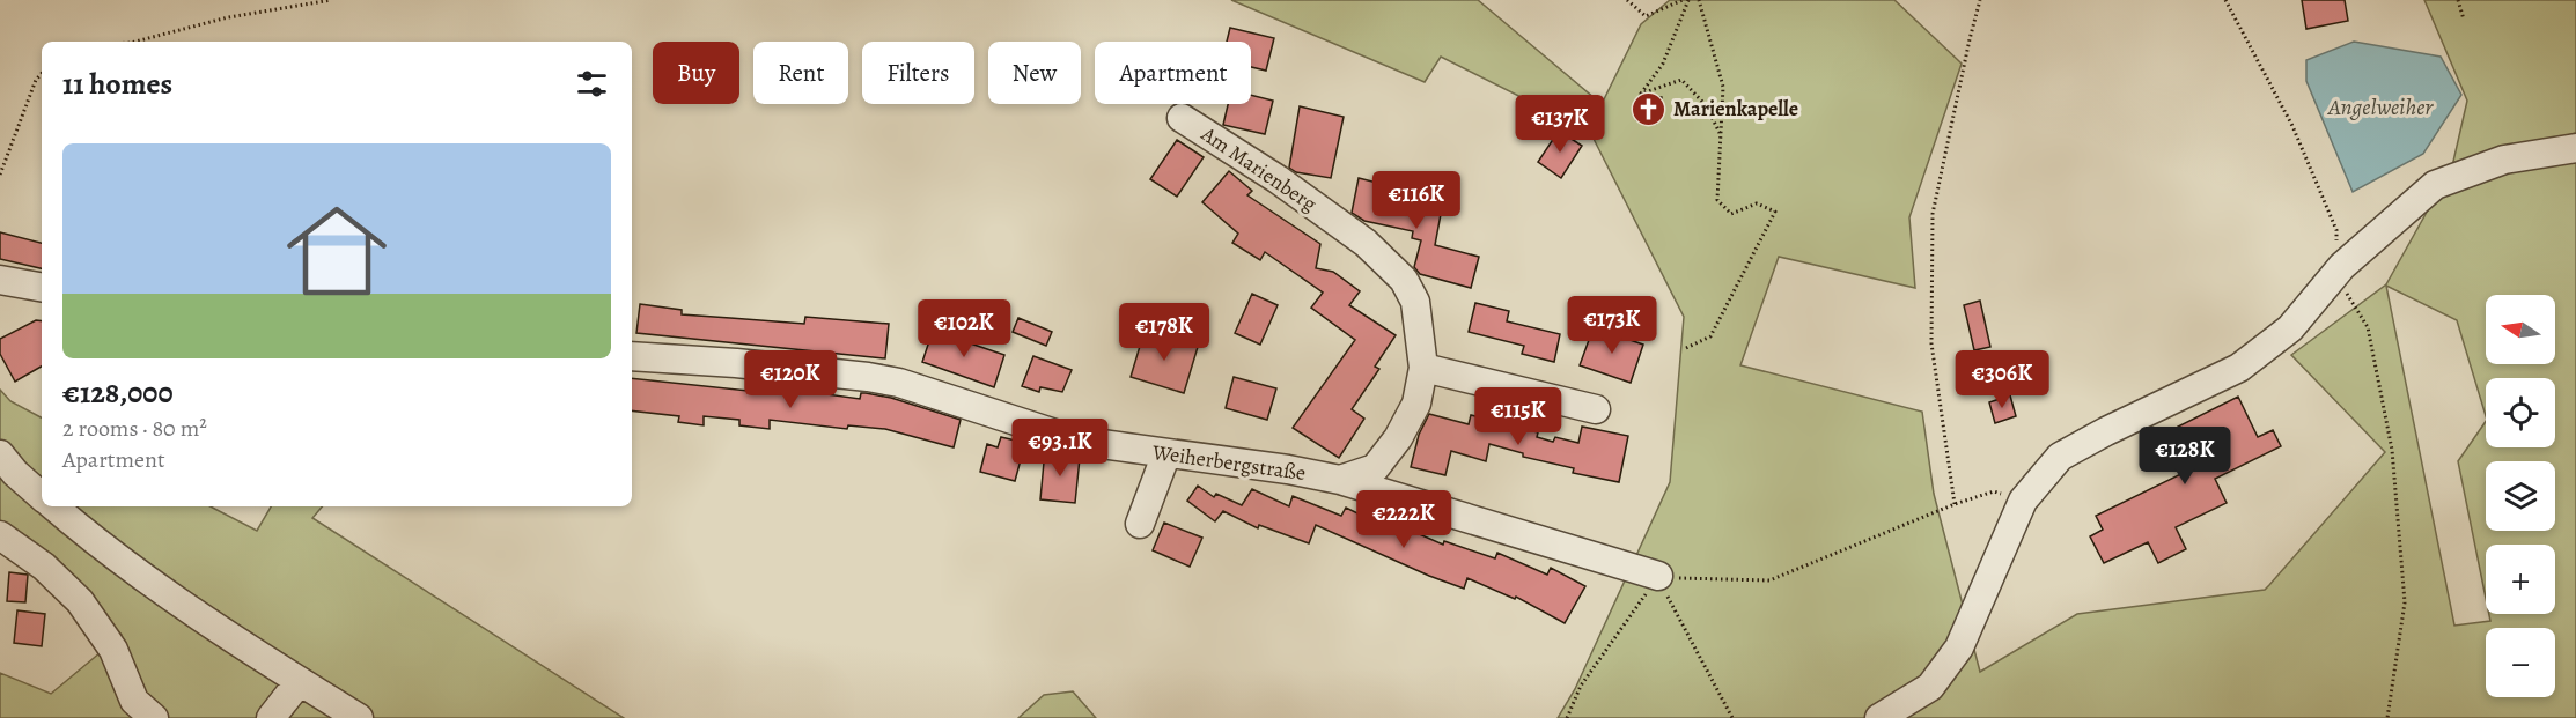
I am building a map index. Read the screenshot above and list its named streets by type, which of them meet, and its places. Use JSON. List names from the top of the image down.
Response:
{
  "streets": {
    "street": ["Am Marienberg", "Weiherbergstraße"]
  },
  "crossings": [
    ["Am Marienberg", "Weiherbergstraße"]
  ],
  "water": ["Angelweiher"],
  "places": {
    "church": ["Marienkapelle"]
  },
  "north": "left",
  "page": {
    "chip": [
      "Buy",
      "Rent",
      "Filters",
      "New",
      "Apartment"
    ],
    "heading": "11 homes",
    "price": [
      "€137K",
      "€116K",
      "€173K",
      "€102K",
      "€178K",
      "€120K",
      "€306K",
      "€115K",
      "€93.1K",
      "€128K",
      "€222K"
    ],
    "list": [
      {
        "name": "€128,000",
        "note": "2 rooms · 80 m² · Apartment"
      }
    ],
    "map_buttons": ["+", "−"]
  }
}
